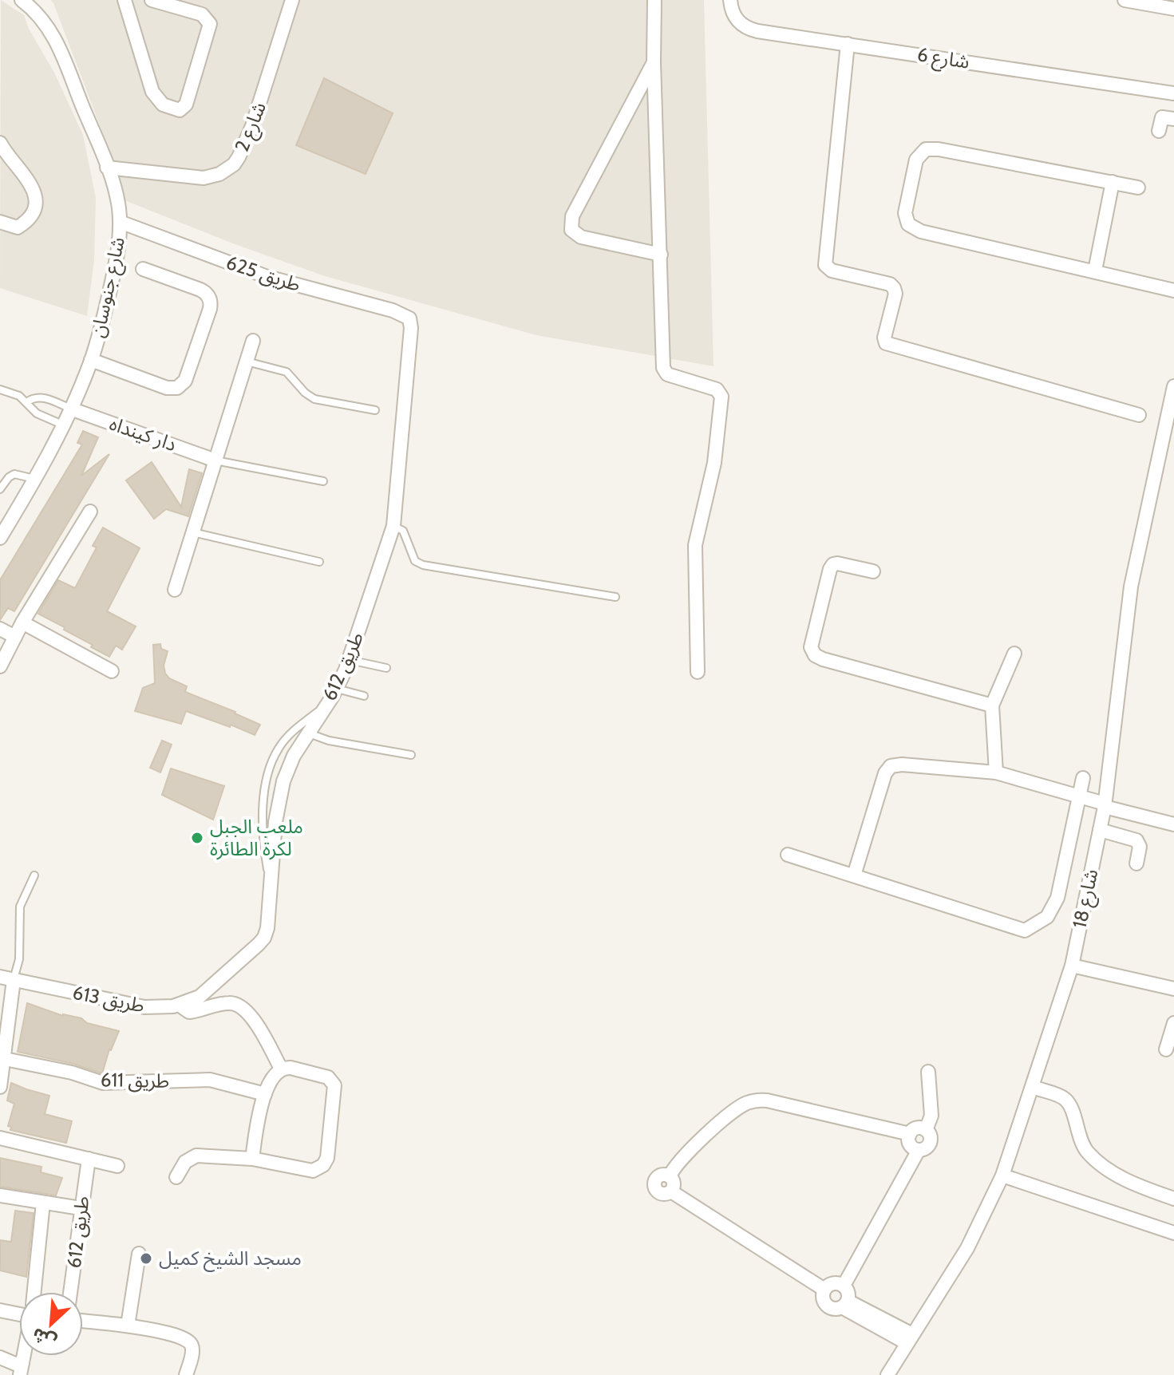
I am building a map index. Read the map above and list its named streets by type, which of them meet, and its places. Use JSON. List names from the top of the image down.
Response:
{
  "streets": {
    "street": [
      "شارع 6",
      "شارع 2",
      "طريق 625",
      "شارع جنوسان",
      "دار كينداه",
      "طريق 612",
      "شارع 18",
      "طريق 613",
      "طريق 611"
    ]
  },
  "crossings": [
    ["شارع 2", "شارع جنوسان"],
    ["طريق 625", "شارع جنوسان"],
    ["طريق 625", "طريق 612"],
    ["شارع جنوسان", "دار كينداه"],
    ["طريق 612", "طريق 613"]
  ],
  "places": ["ملعب الجبل لكرة الطائرة", "مسجد الشيخ كميل"],
  "north": "bottom left"
}
